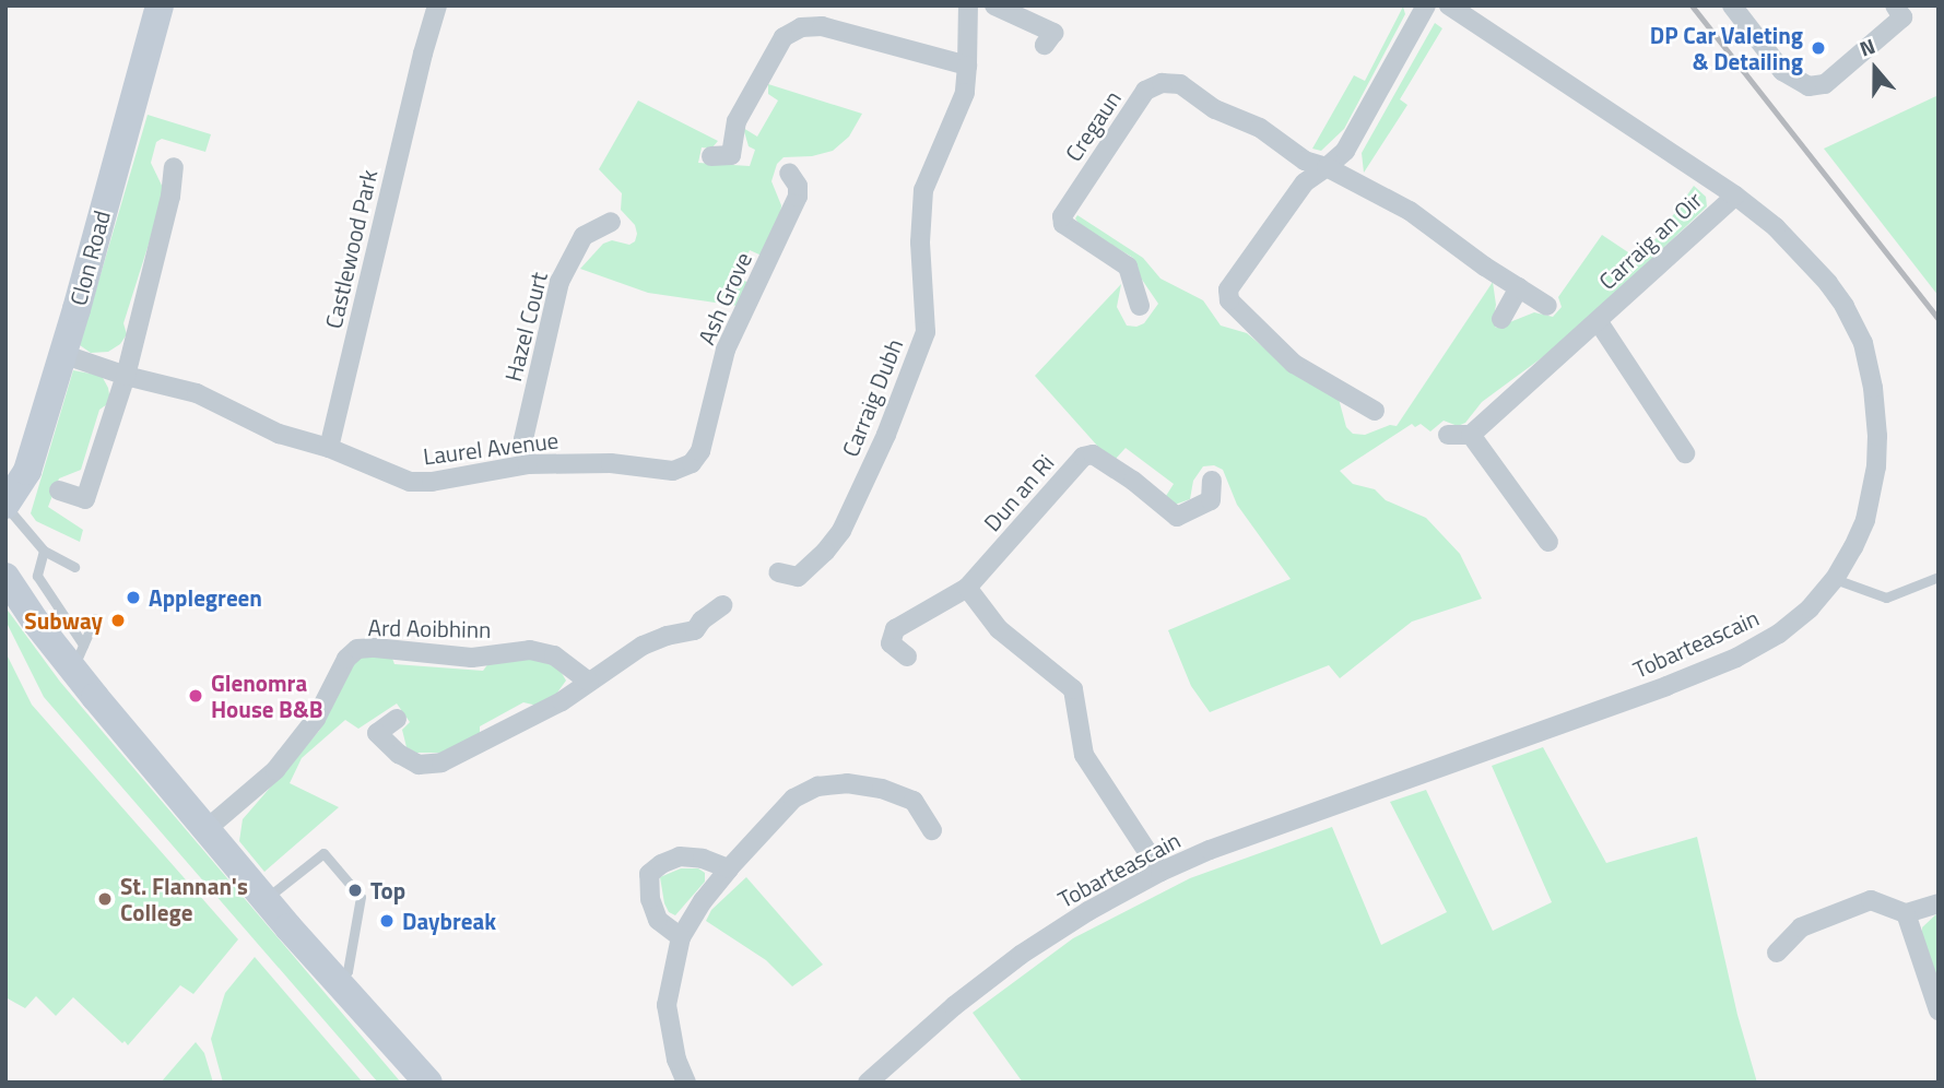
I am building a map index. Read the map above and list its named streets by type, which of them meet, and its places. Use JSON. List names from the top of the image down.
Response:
{
  "streets": {
    "main road": ["Clon Road"],
    "street": [
      "Cregaun",
      "Carraig an Oir",
      "Castlewood Park",
      "Ash Grove",
      "Hazel Court",
      "Carraig Dubh",
      "Laurel Avenue",
      "Dun an Ri",
      "Ard Aoibhinn",
      "Tobarteascain"
    ]
  },
  "crossings": [
    ["Carraig an Oir", "Tobarteascain"],
    ["Castlewood Park", "Laurel Avenue"],
    ["Ash Grove", "Laurel Avenue"],
    ["Hazel Court", "Laurel Avenue"]
  ],
  "places": [
    "DP Car Valeting & Detailing",
    "Applegreen",
    "Subway",
    "Glenomra House B&B",
    "Top",
    "St. Flannan's College",
    "Daybreak"
  ],
  "north": "top"
}
